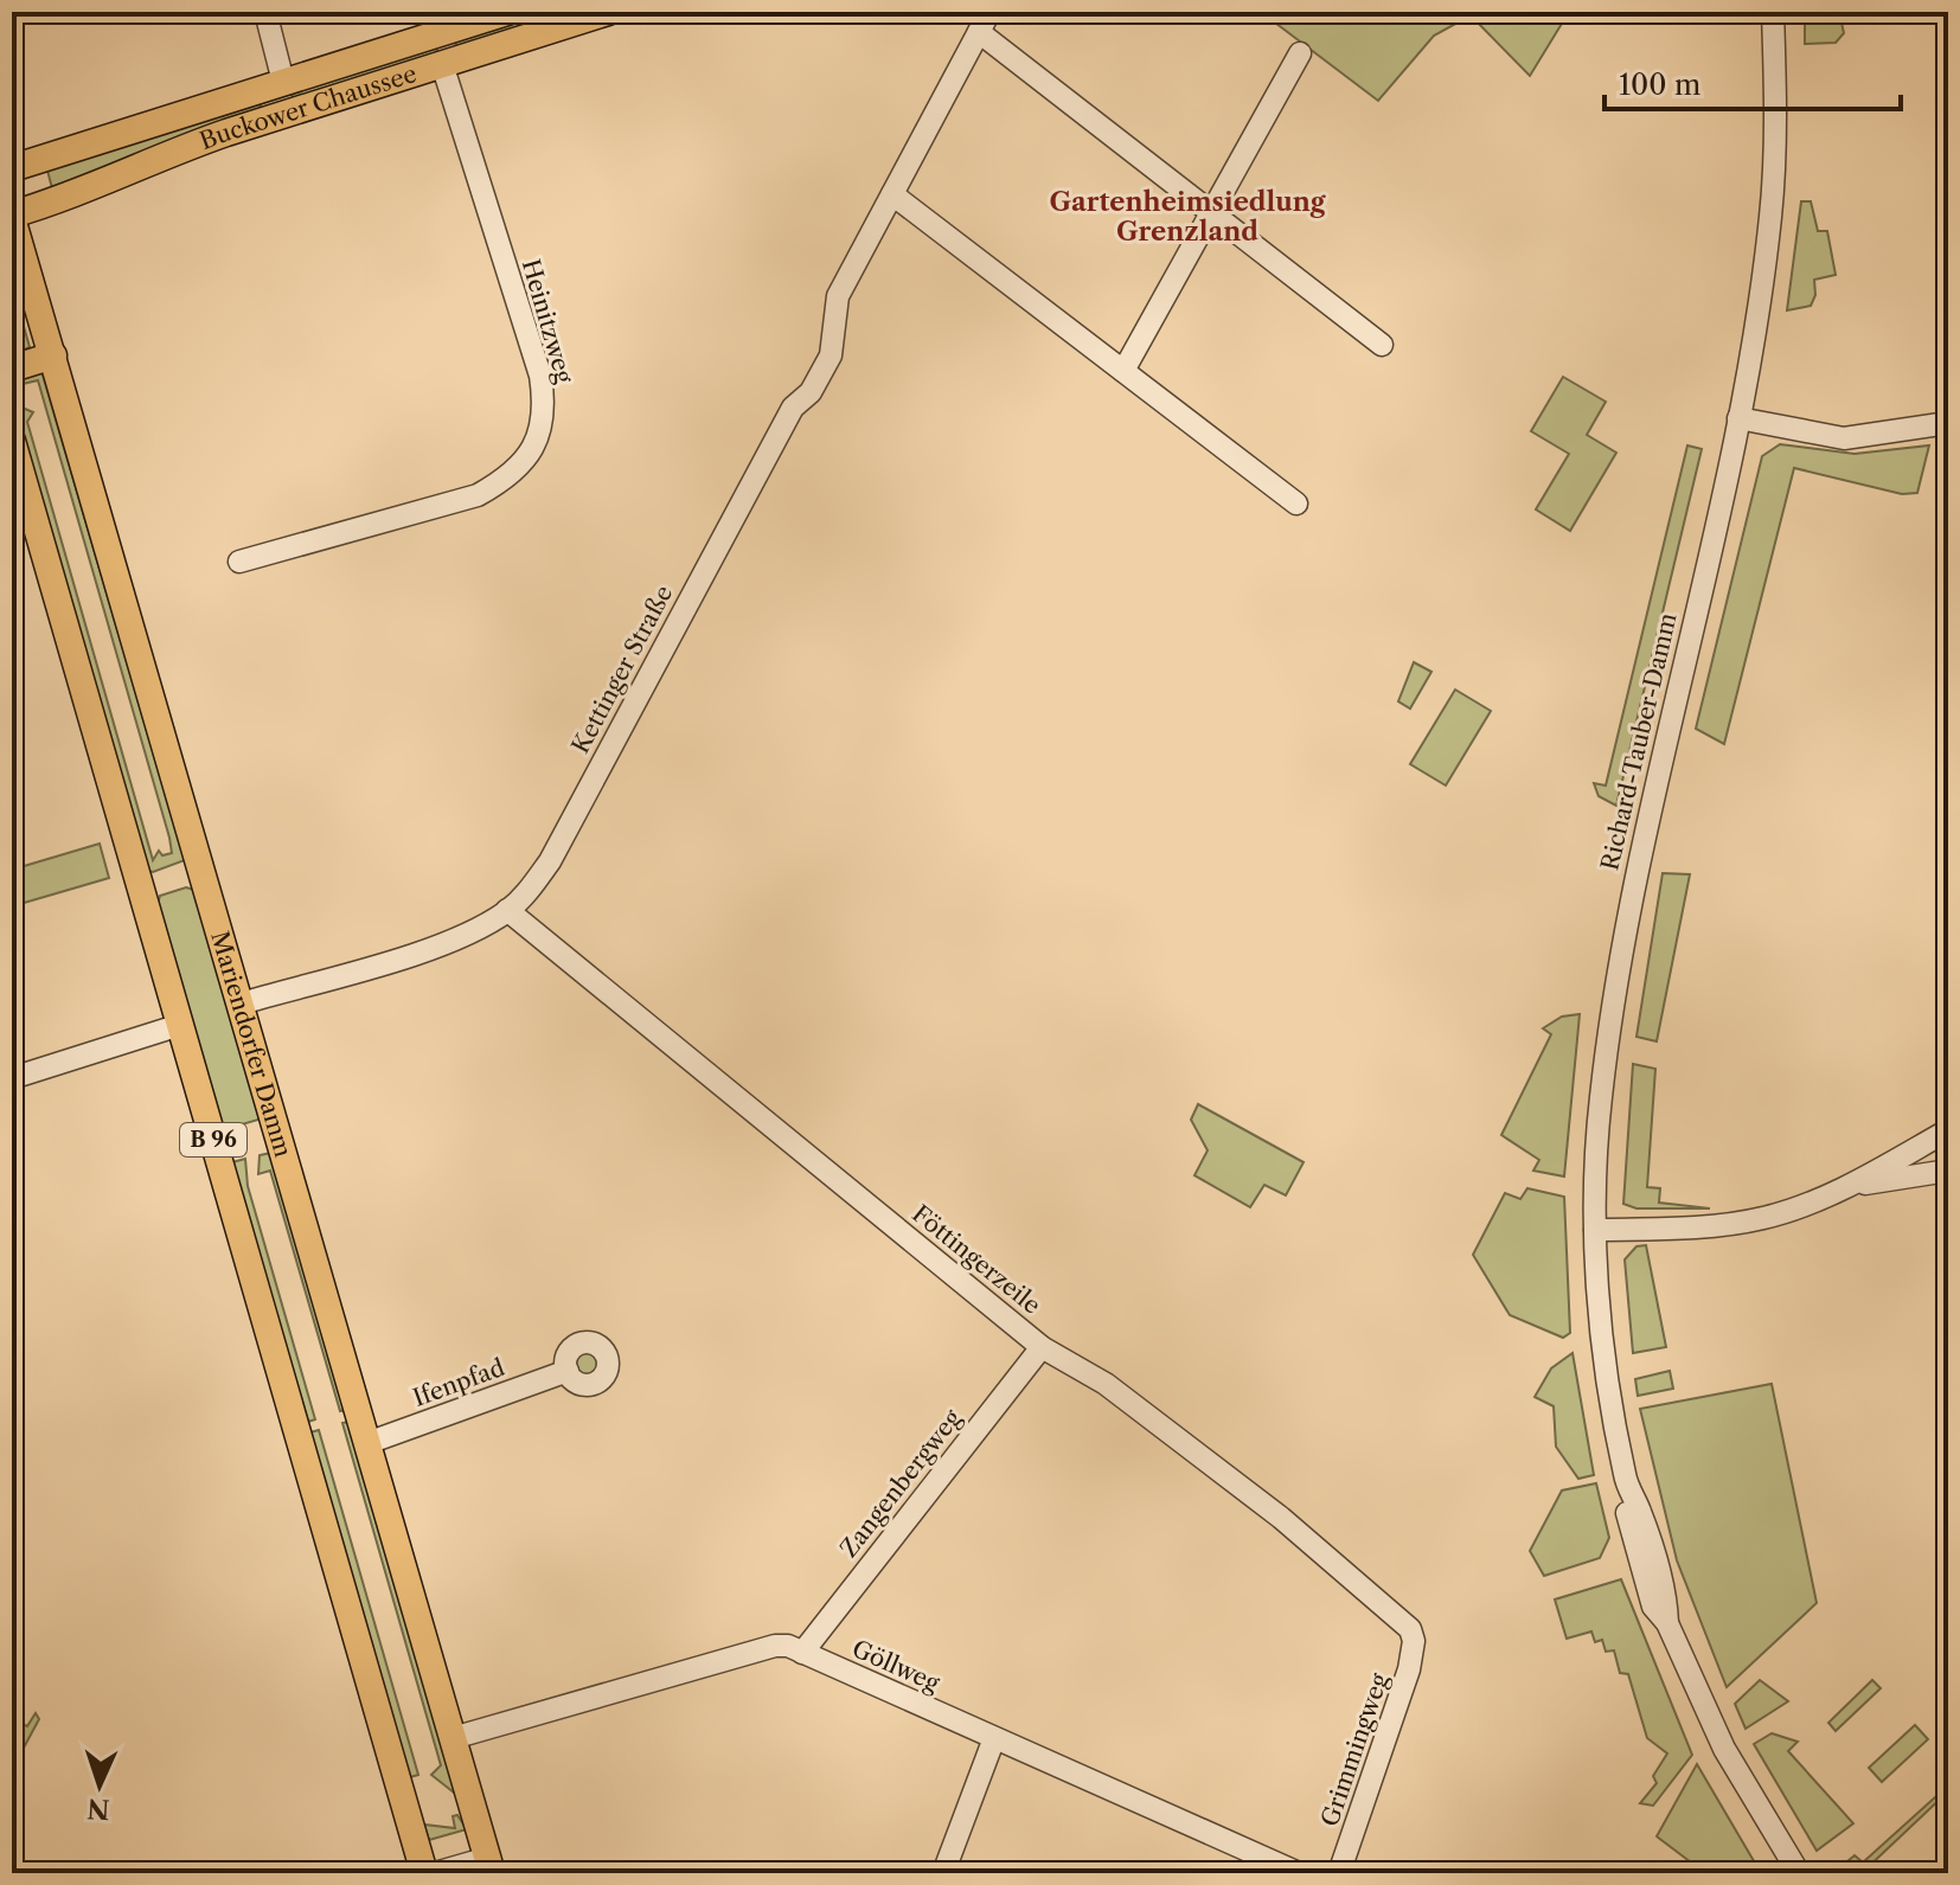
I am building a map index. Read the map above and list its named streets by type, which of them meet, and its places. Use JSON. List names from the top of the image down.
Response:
{
  "streets": {
    "main road": ["Buckower Chaussee", "Mariendorfer Damm", "B 96"],
    "street": [
      "Heinitzweg",
      "Kettinger Straße",
      "Richard-Tauber-Damm",
      "Föttingerzeile",
      "Ifenpfad",
      "Zangenbergweg",
      "Göllweg",
      "Grimmingweg"
    ]
  },
  "crossings": [
    ["Buckower Chaussee", "Heinitzweg"],
    ["Buckower Chaussee", "Mariendorfer Damm"],
    ["Kettinger Straße", "Mariendorfer Damm"],
    ["Kettinger Straße", "Föttingerzeile"],
    ["Mariendorfer Damm", "Ifenpfad"],
    ["Mariendorfer Damm", "Göllweg"],
    ["Föttingerzeile", "Zangenbergweg"],
    ["Föttingerzeile", "Grimmingweg"],
    ["Zangenbergweg", "Göllweg"]
  ],
  "districts": ["Gartenheimsiedlung Grenzland"],
  "scale_bar": "100 m",
  "north": "bottom"
}
